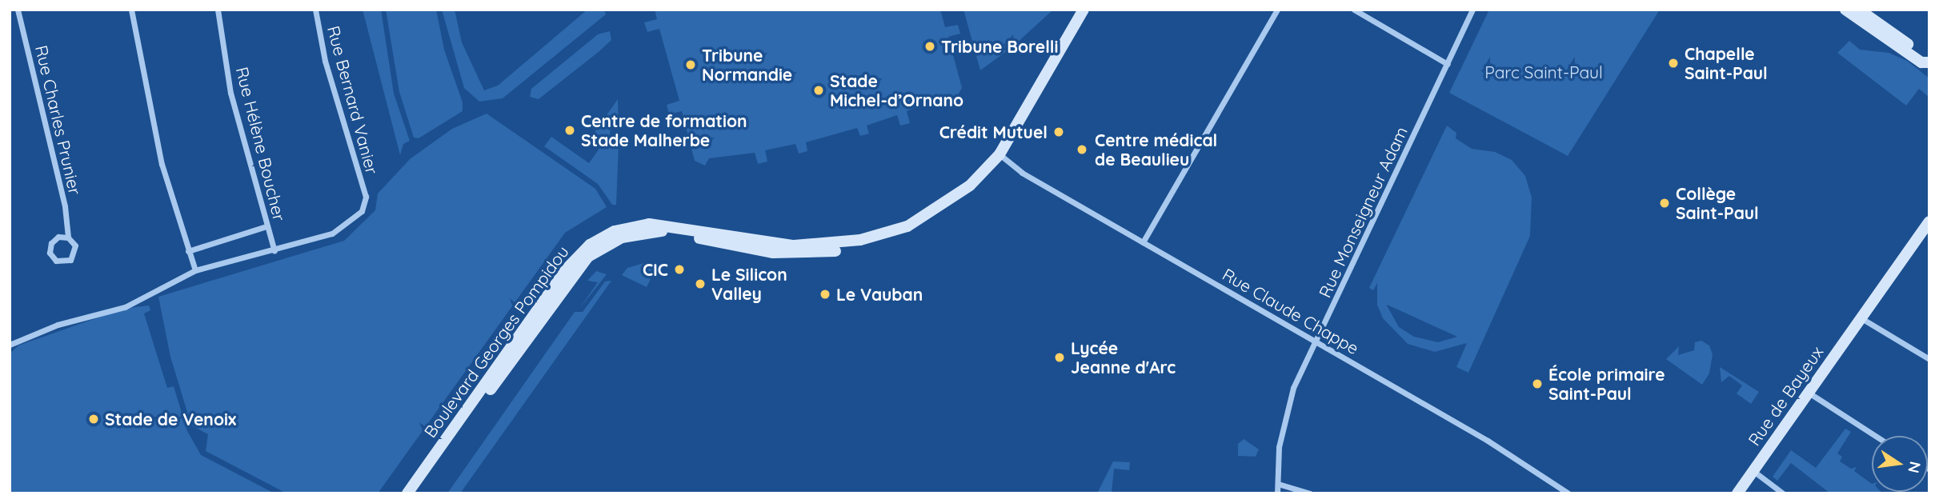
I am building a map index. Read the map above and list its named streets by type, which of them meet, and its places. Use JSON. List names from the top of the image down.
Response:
{
  "streets": {
    "street": [
      "Rue Bernard Vanier",
      "Rue Charles Prunier",
      "Rue Hélène Boucher",
      "Rue Monseigneur Adam",
      "Rue Claude Chappe",
      "Boulevard Georges Pompidou",
      "Rue de Bayeux"
    ]
  },
  "crossings": [
    ["Rue Bernard Vanier", "Rue Hélène Boucher"],
    ["Rue Monseigneur Adam", "Rue Claude Chappe"],
    ["Rue Claude Chappe", "Boulevard Georges Pompidou"]
  ],
  "parks": ["Parc Saint-Paul"],
  "places": [
    "Tribune Borelli",
    "Chapelle Saint-Paul",
    "Tribune Normandie",
    "Stade Michel-d’Ornano",
    "Centre de formation Stade Malherbe",
    "Crédit Mutuel",
    "Centre médical de Beaulieu",
    "Collège Saint-Paul",
    "CIC",
    "Le Silicon Valley",
    "Le Vauban",
    "Lycée Jeanne d'Arc",
    "École primaire Saint-Paul",
    "Stade de Venoix"
  ],
  "north": "right"
}
